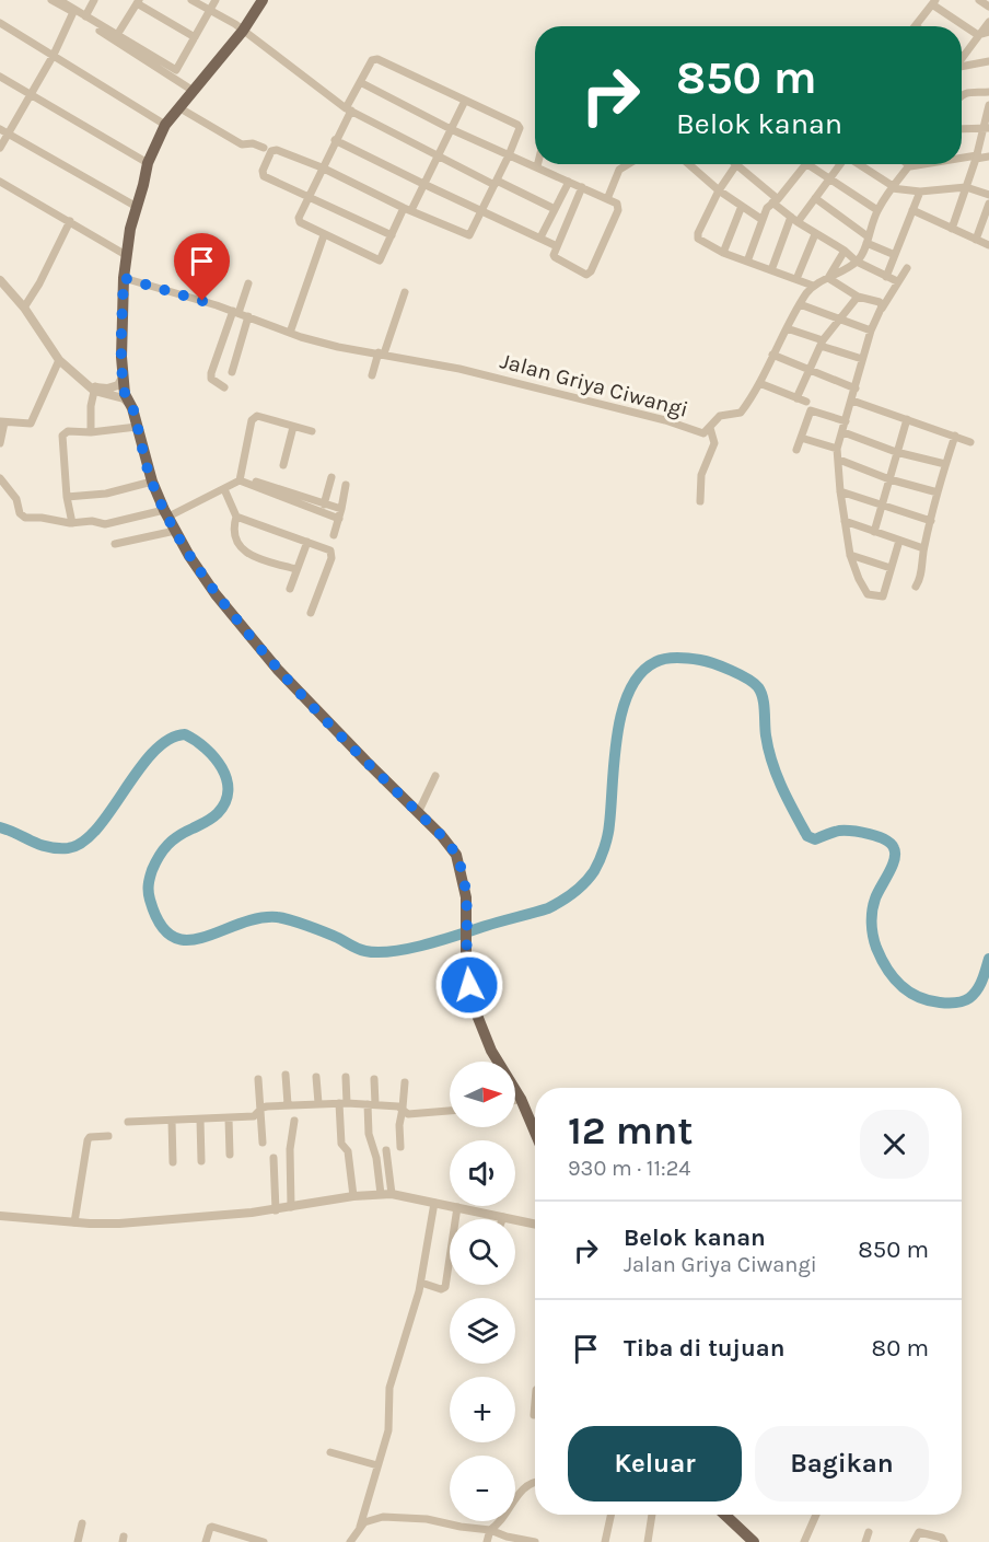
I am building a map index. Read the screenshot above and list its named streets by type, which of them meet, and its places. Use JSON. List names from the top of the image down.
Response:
{
  "streets": {
    "street": ["Jalan Griya Ciwangi"]
  },
  "north": "right",
  "page": {
    "turn": ["850 m", "Belok kanan"],
    "map_buttons": ["+", "−"],
    "heading": ["12 mnt", "930 m · 11:24"],
    "list": [
      {
        "name": "Belok kanan",
        "note": "Jalan Griya Ciwangi",
        "value": "850 m"
      },
      {
        "name": "Tiba di tujuan",
        "value": "80 m"
      }
    ],
    "buttons": ["Keluar", "Bagikan"]
  }
}
